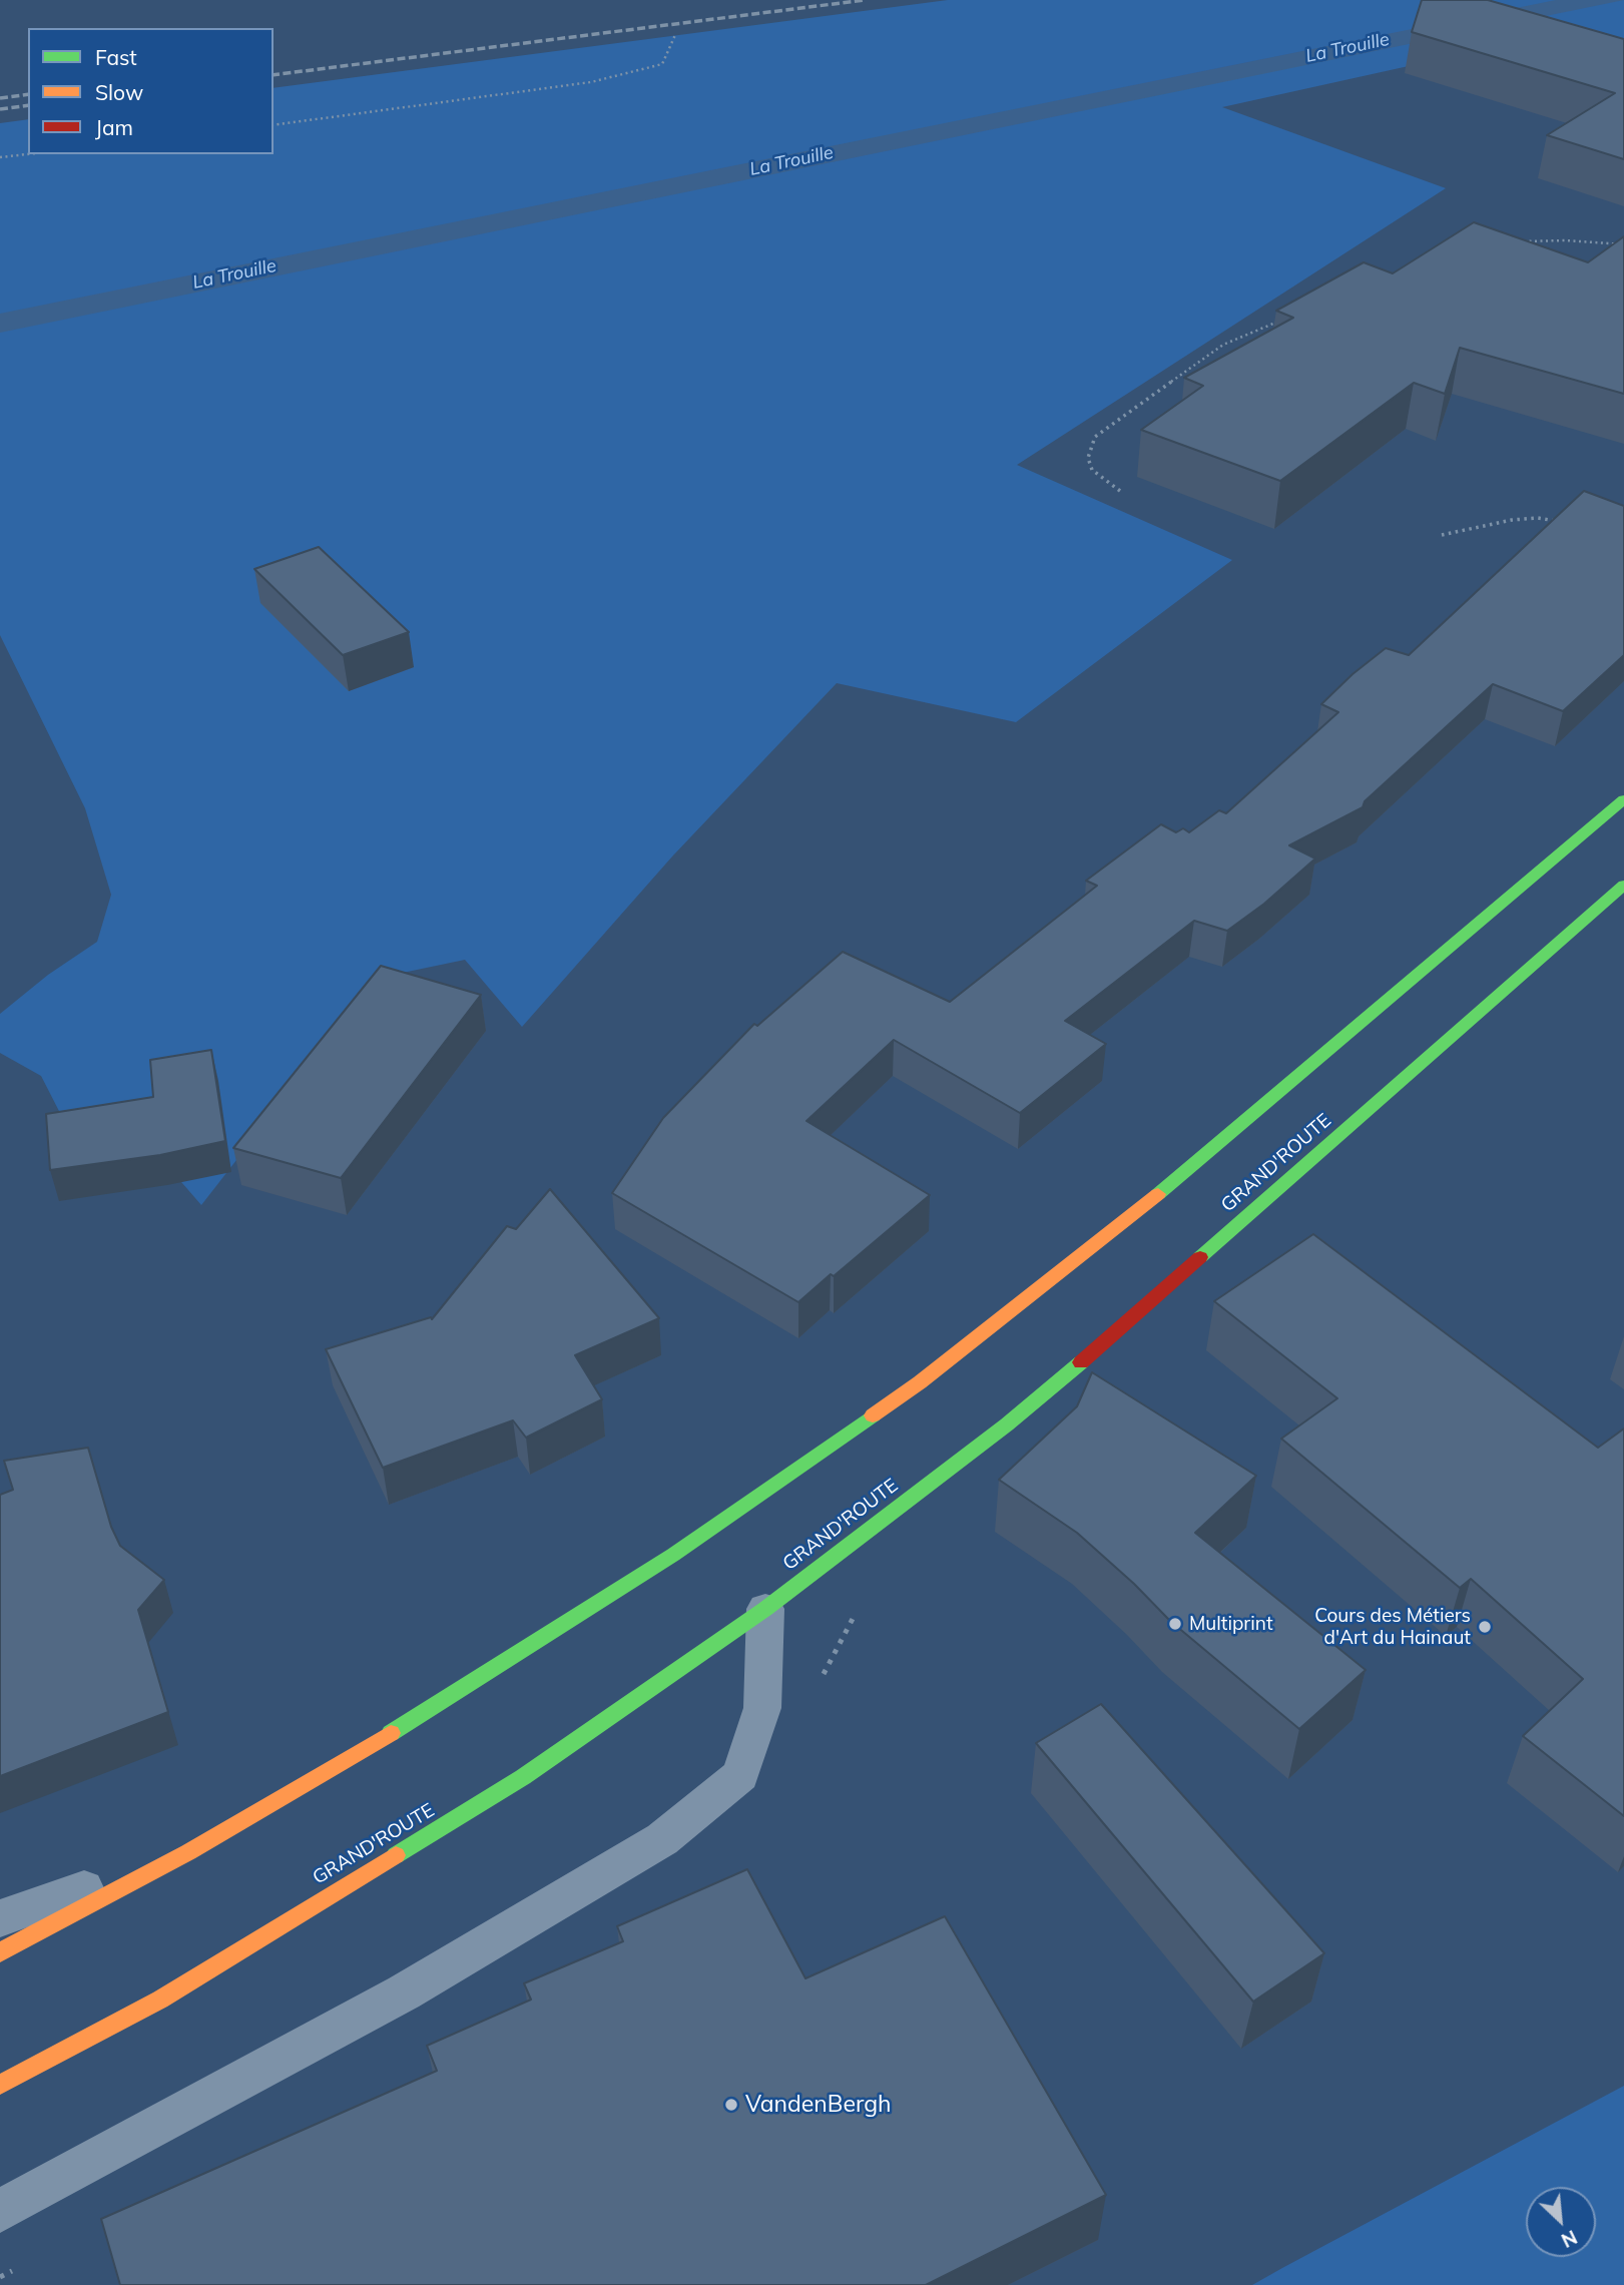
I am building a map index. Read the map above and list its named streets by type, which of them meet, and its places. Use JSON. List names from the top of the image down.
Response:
{
  "streets": {
    "main road": ["GRAND'ROUTE"]
  },
  "water": ["La Trouille"],
  "places": ["Multiprint", "Cours des Métiers d'Art du Hainaut", "VandenBergh"],
  "legend": ["Fast", "Slow", "Jam"],
  "north": "bottom right"
}
